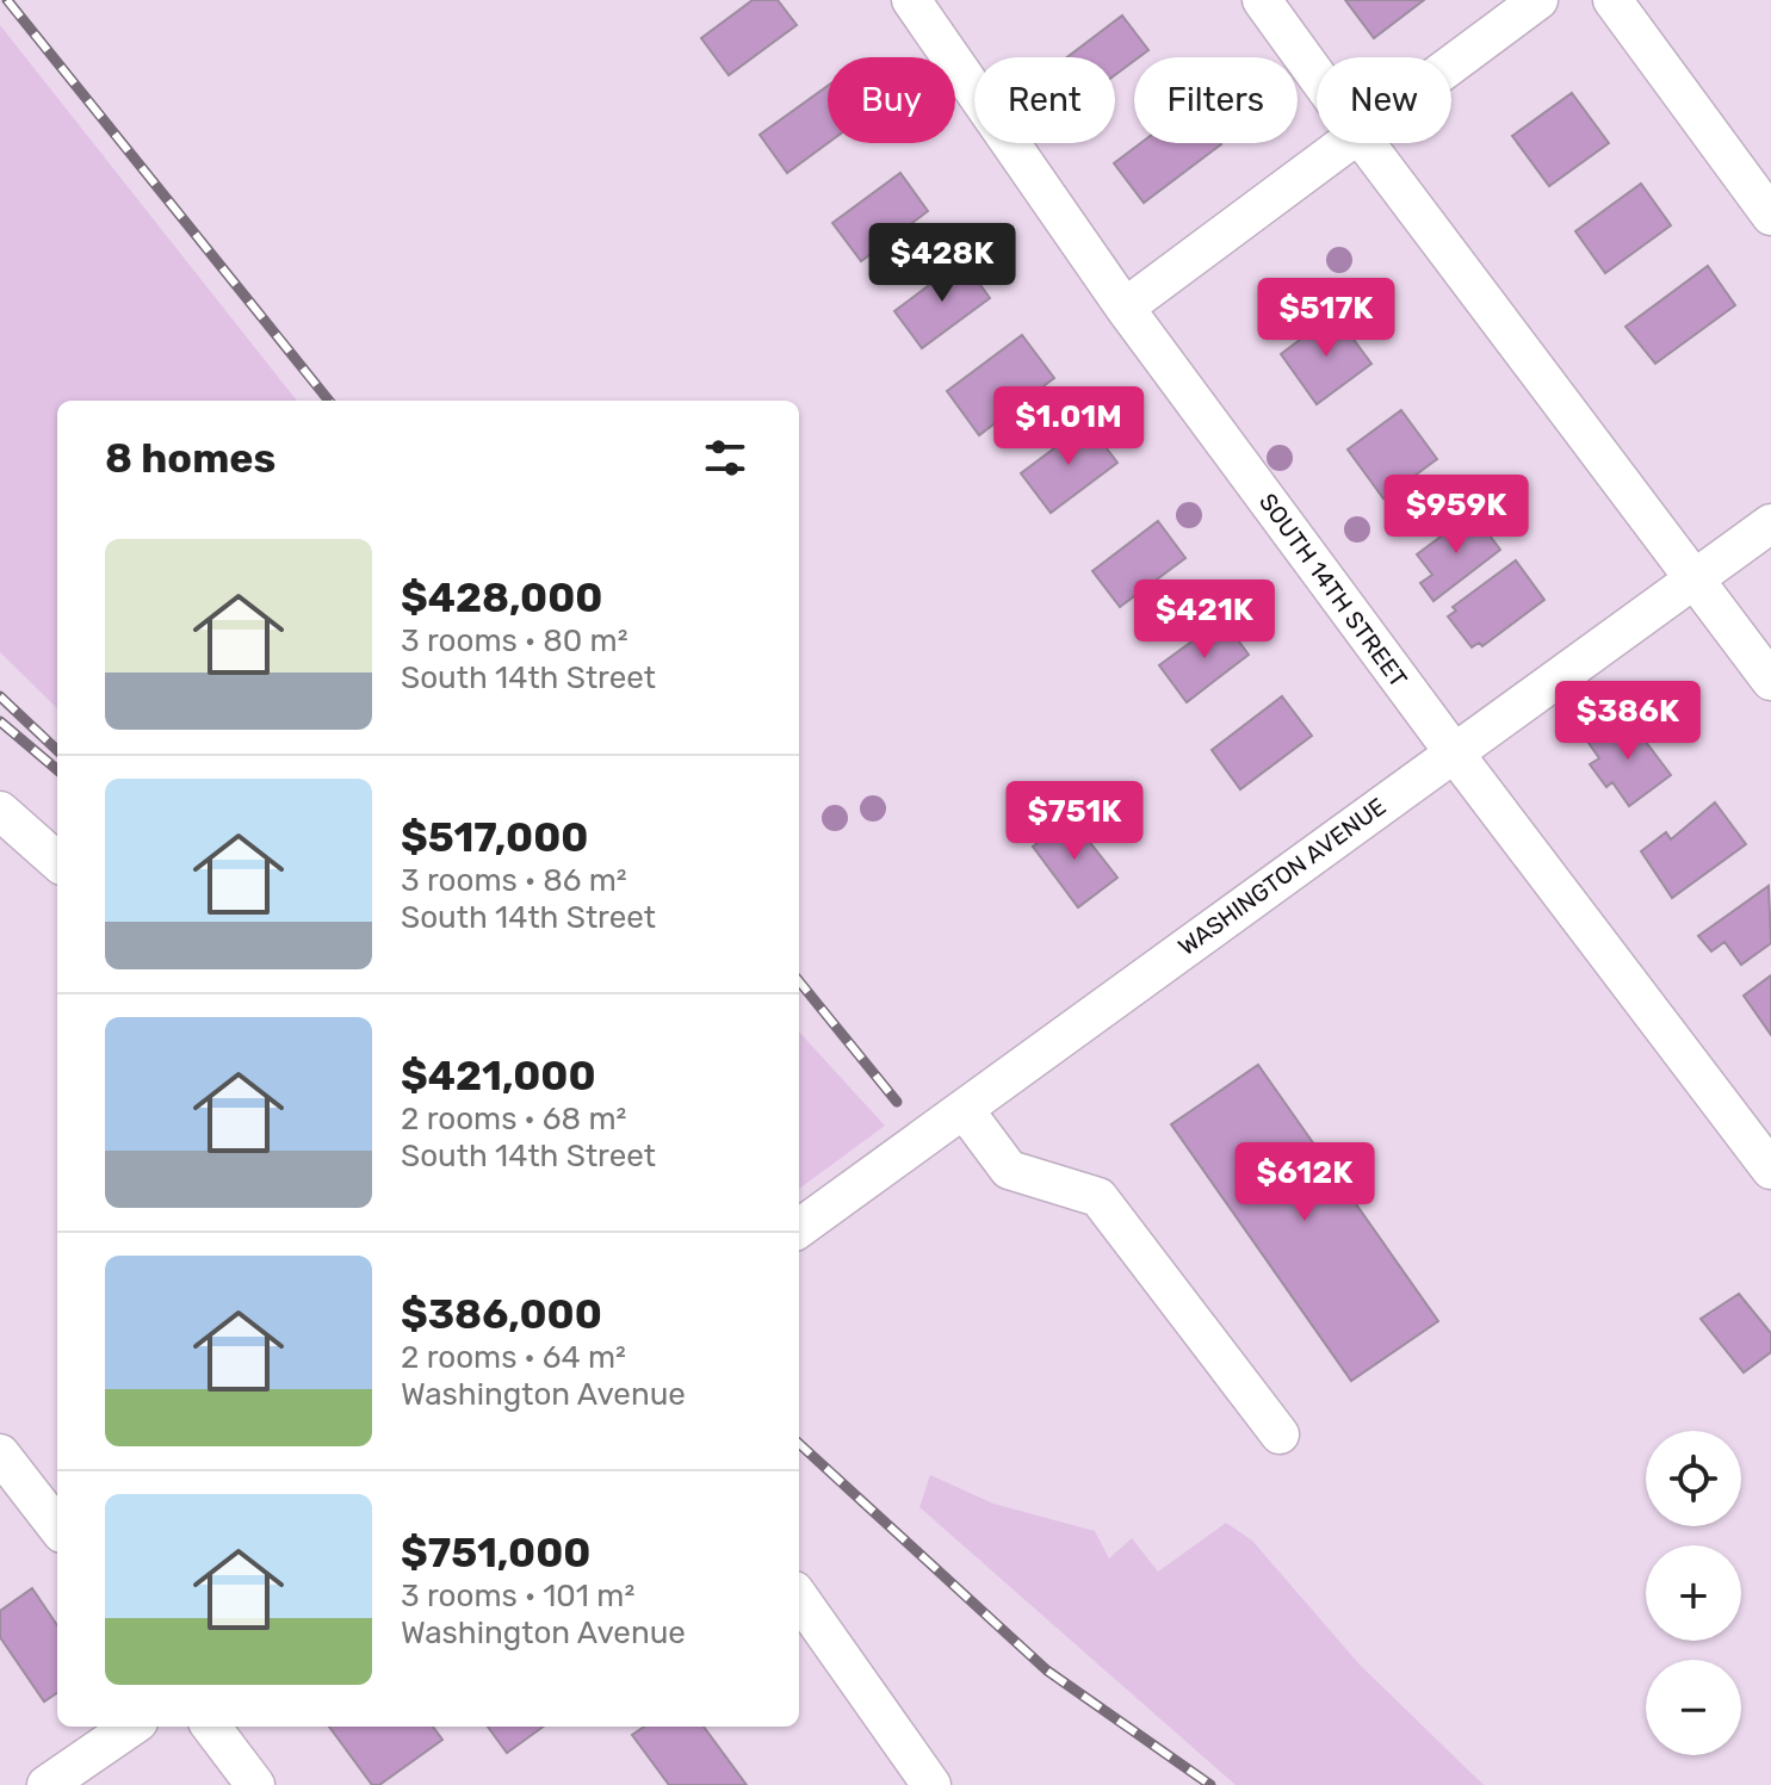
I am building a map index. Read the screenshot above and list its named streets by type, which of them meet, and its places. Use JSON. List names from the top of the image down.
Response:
{
  "streets": {
    "street": ["SOUTH 14TH STREET", "WASHINGTON AVENUE"]
  },
  "crossings": [
    ["SOUTH 14TH STREET", "WASHINGTON AVENUE"]
  ],
  "page": {
    "chip": [
      "Buy",
      "Rent",
      "Filters",
      "New"
    ],
    "price": [
      "$428K",
      "$517K",
      "$1.01M",
      "$959K",
      "$421K",
      "$386K",
      "$751K",
      "$612K"
    ],
    "heading": "8 homes",
    "list": [
      {
        "name": "$428,000",
        "note": "3 rooms · 80 m² · South 14th Street"
      },
      {
        "name": "$517,000",
        "note": "3 rooms · 86 m² · South 14th Street"
      },
      {
        "name": "$421,000",
        "note": "2 rooms · 68 m² · South 14th Street"
      },
      {
        "name": "$386,000",
        "note": "2 rooms · 64 m² · Washington Avenue"
      },
      {
        "name": "$751,000",
        "note": "3 rooms · 101 m² · Washington Avenue"
      }
    ],
    "map_buttons": ["+", "−"]
  }
}
